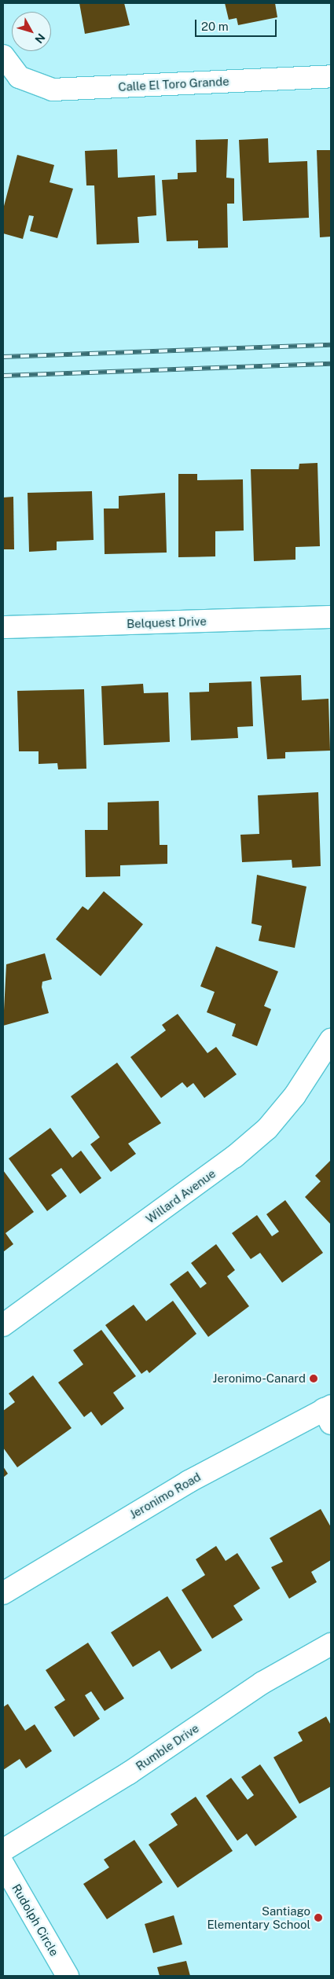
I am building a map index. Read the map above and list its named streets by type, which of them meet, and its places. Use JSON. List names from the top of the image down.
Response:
{
  "streets": {
    "street": [
      "Calle El Toro Grande",
      "Belquest Drive",
      "Willard Avenue",
      "Jeronimo Road",
      "Rumble Drive",
      "Rudolph Circle"
    ]
  },
  "places": ["Jeronimo-Canard", "Santiago Elementary School"],
  "scale_bar": "20 m",
  "north": "bottom right"
}
